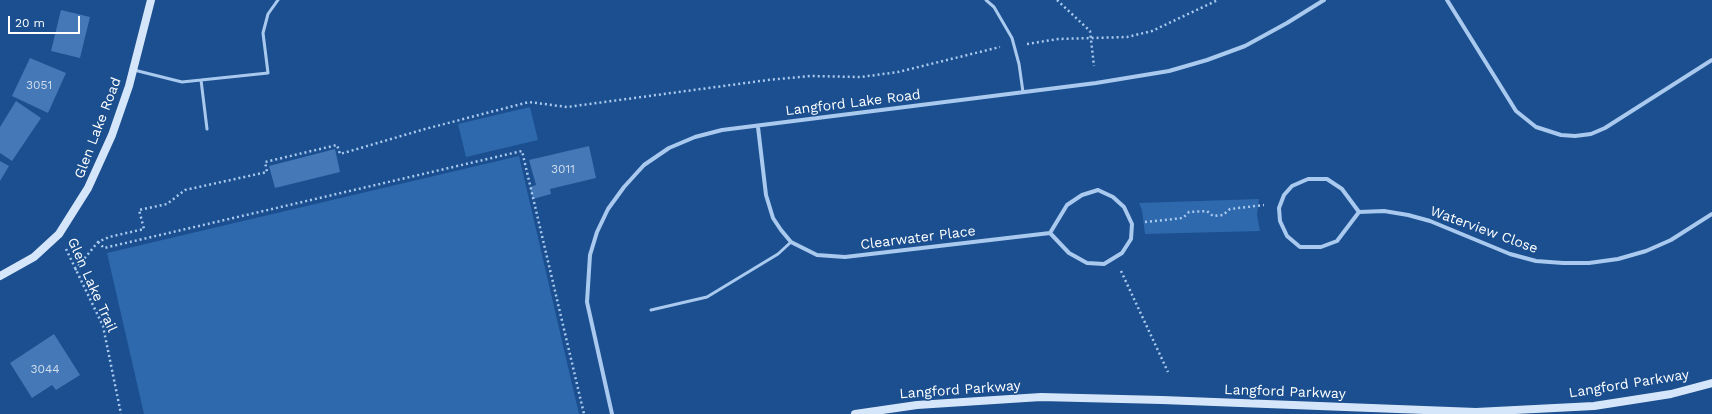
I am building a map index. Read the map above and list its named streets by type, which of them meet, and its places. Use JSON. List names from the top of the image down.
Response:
{
  "streets": {
    "main road": ["Glen Lake Road", "Langford Parkway"],
    "street": ["Langford Lake Road", "Waterview Close", "Clearwater Place"],
    "path": ["Glen Lake Trail"]
  },
  "crossings": [
    ["Langford Lake Road", "Clearwater Place"],
    ["Glen Lake Road", "Glen Lake Trail"]
  ],
  "house_numbers": ["3051", "3011", "3044"],
  "scale_bar": "20 m"
}
